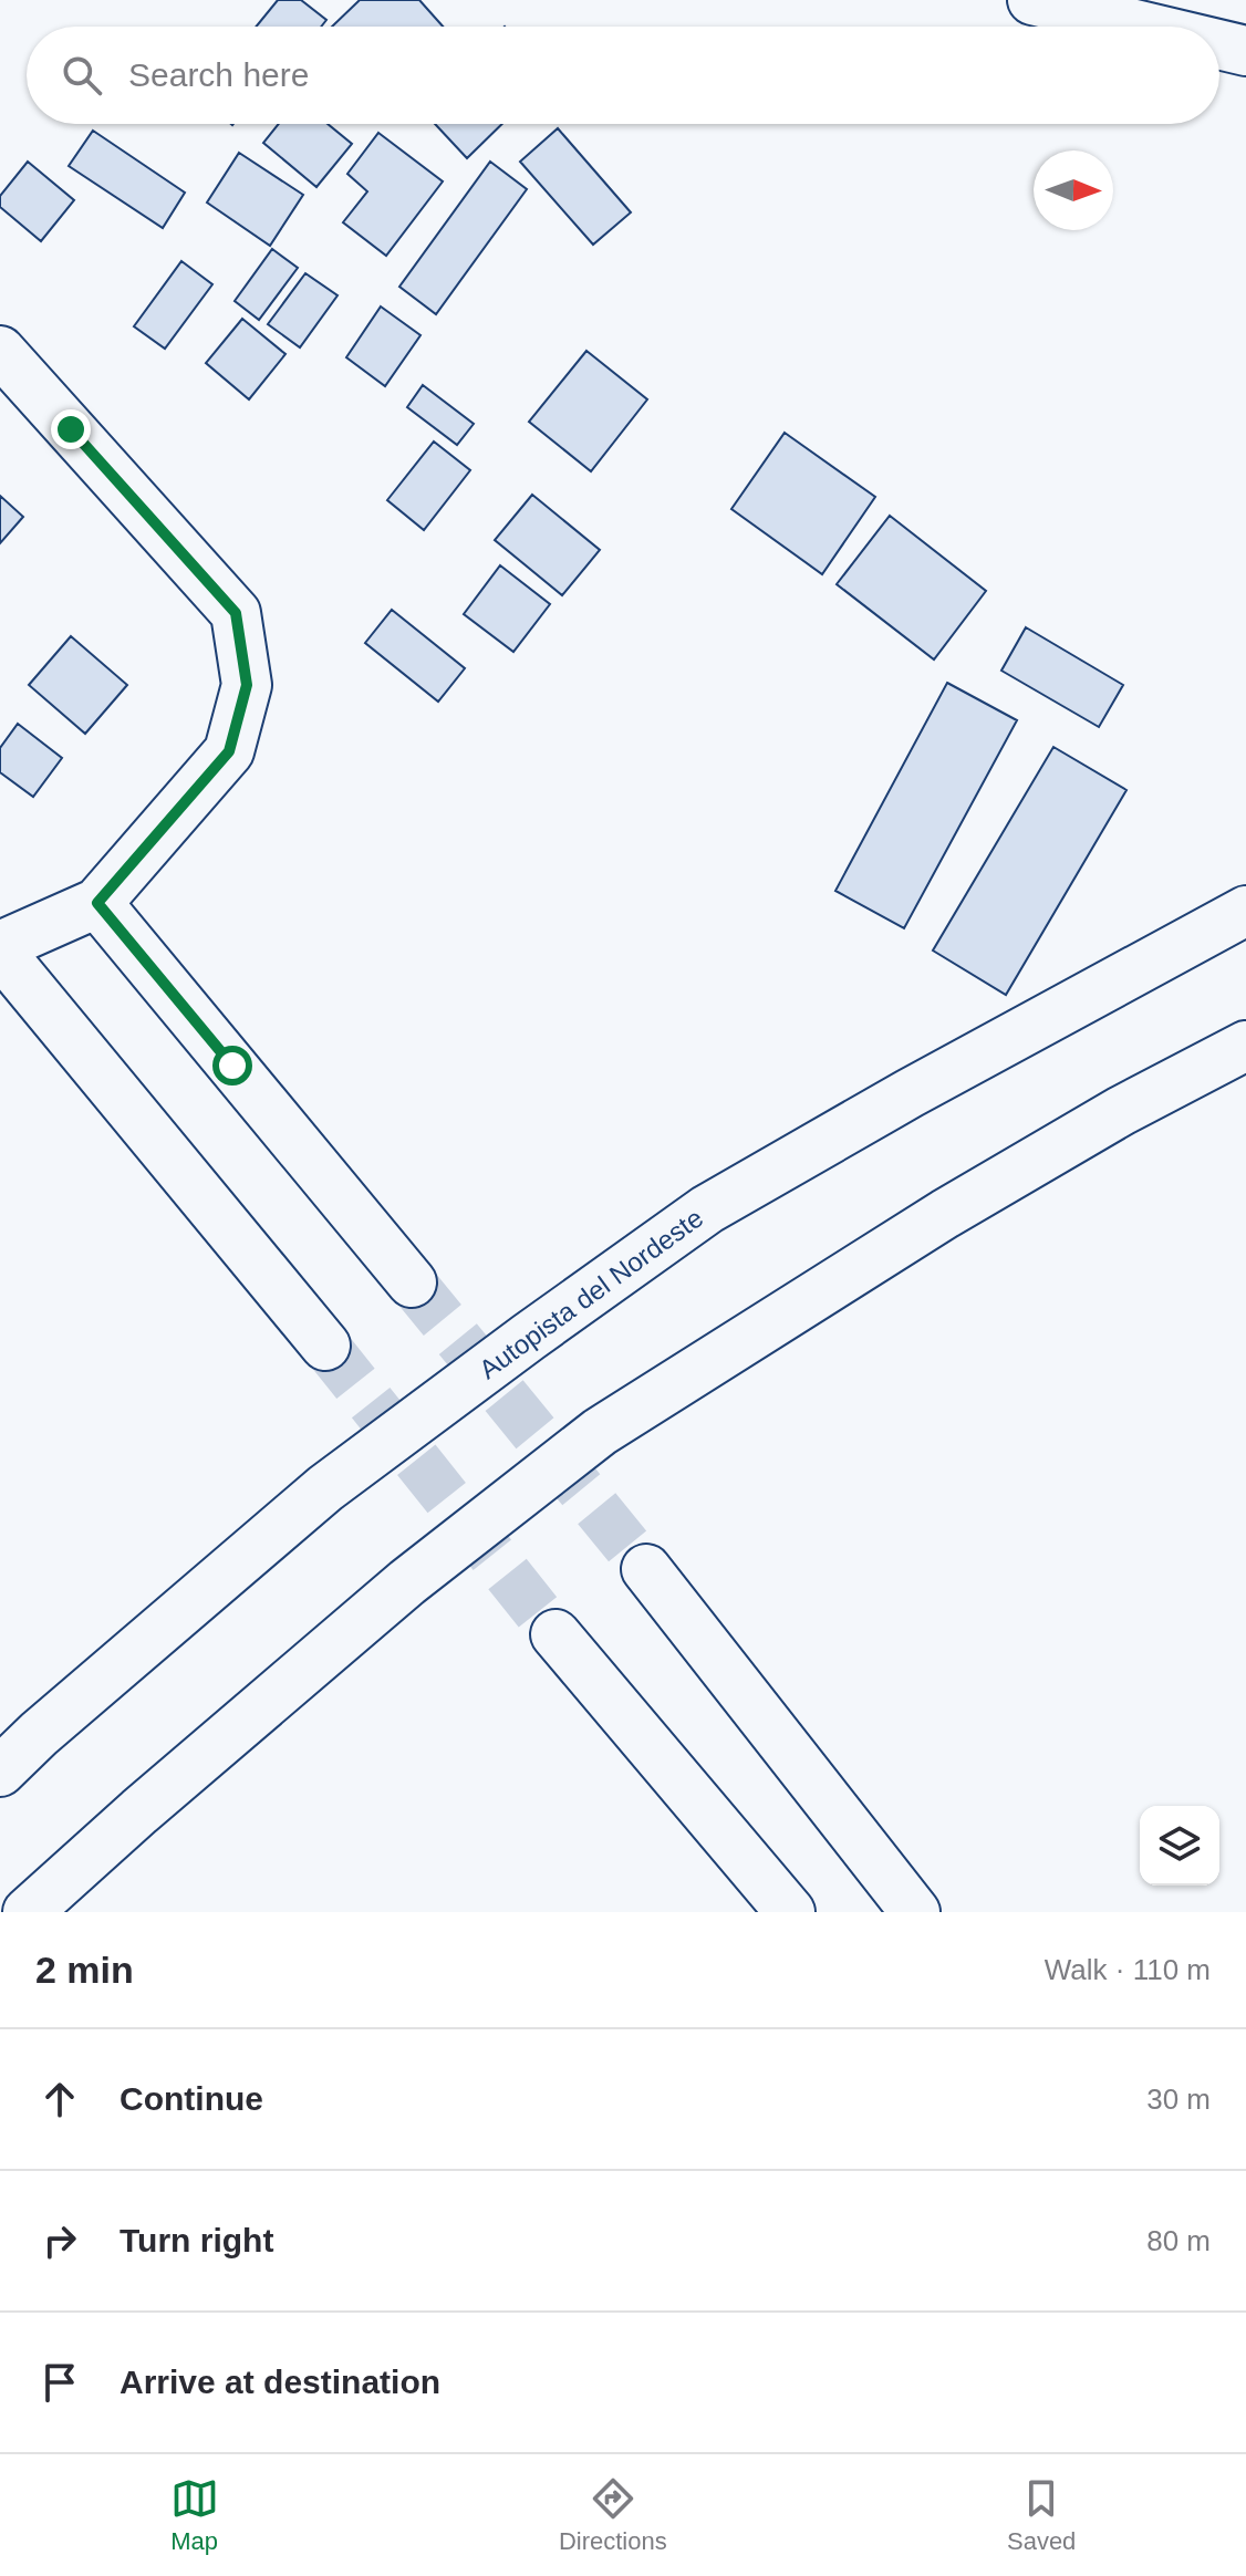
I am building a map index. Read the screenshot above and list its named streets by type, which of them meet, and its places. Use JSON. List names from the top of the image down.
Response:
{
  "streets": {
    "main road": ["Autopista del Nordeste"]
  },
  "north": "right",
  "page": {
    "search": "Search here",
    "heading": ["2 min", "Walk · 110 m"],
    "list": [
      ["Continue", "30 m"],
      ["Turn right", "80 m"],
      "Arrive at destination"
    ],
    "nav": ["Map", "Directions", "Saved"]
  }
}
